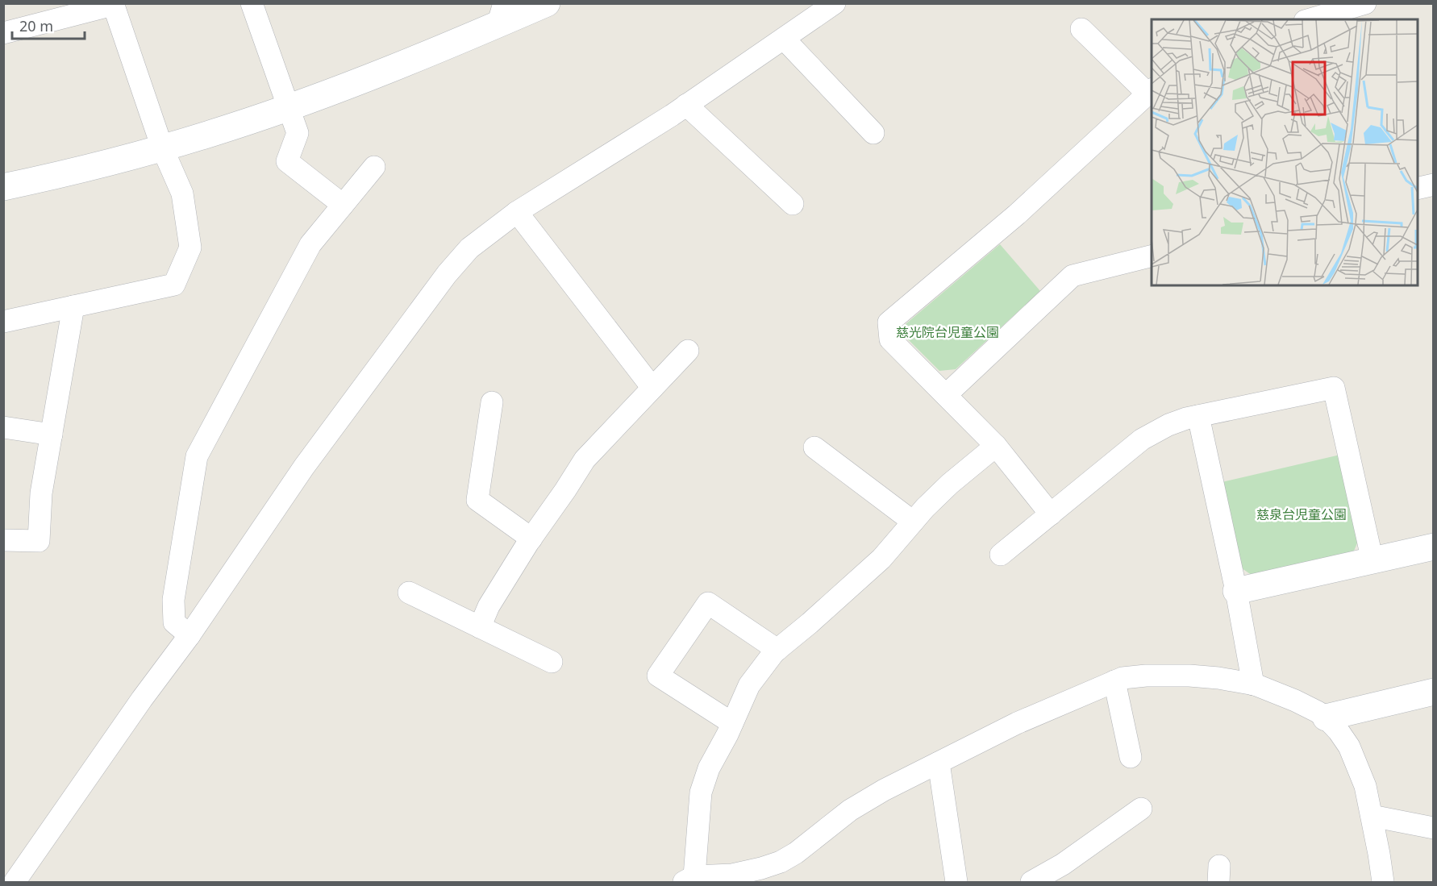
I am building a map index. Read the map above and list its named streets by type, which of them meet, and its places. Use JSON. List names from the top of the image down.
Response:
{
  "parks": ["慈光院台児童公園", "慈泉台児童公園"],
  "scale_bar": "20 m"
}
